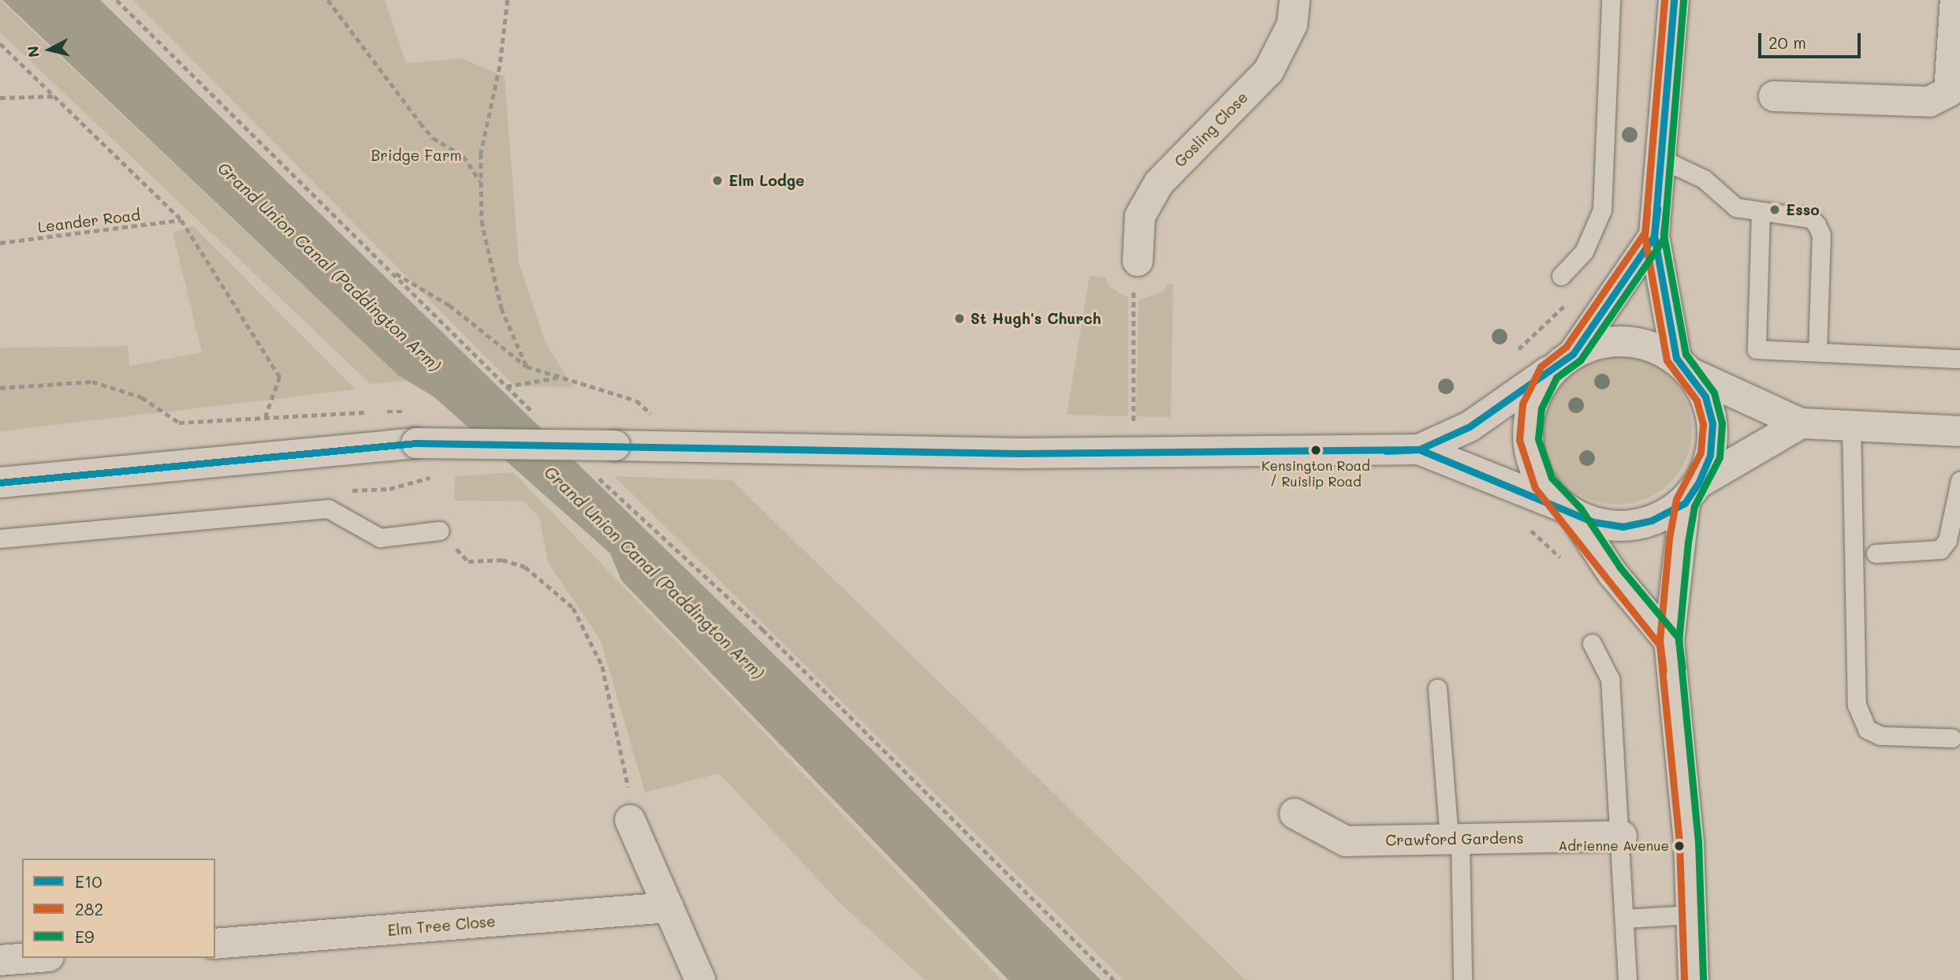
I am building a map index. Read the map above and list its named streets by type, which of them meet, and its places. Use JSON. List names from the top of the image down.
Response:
{
  "streets": {
    "street": ["Gosling Close", "Crawford Gardens", "Elm Tree Close"],
    "path": ["Leander Road"]
  },
  "water": ["Grand Union Canal (Paddington Arm)"],
  "parks": ["Bridge Farm"],
  "places": [
    "Elm Lodge",
    "Esso",
    "St Hugh's Church",
    "Kensington Road / Ruislip Road",
    "Adrienne Avenue"
  ],
  "lines": ["transit line E10", "transit line 282", "transit line E9"],
  "legend": ["E10", "282", "E9"],
  "scale_bar": "20 m",
  "north": "left"
}
